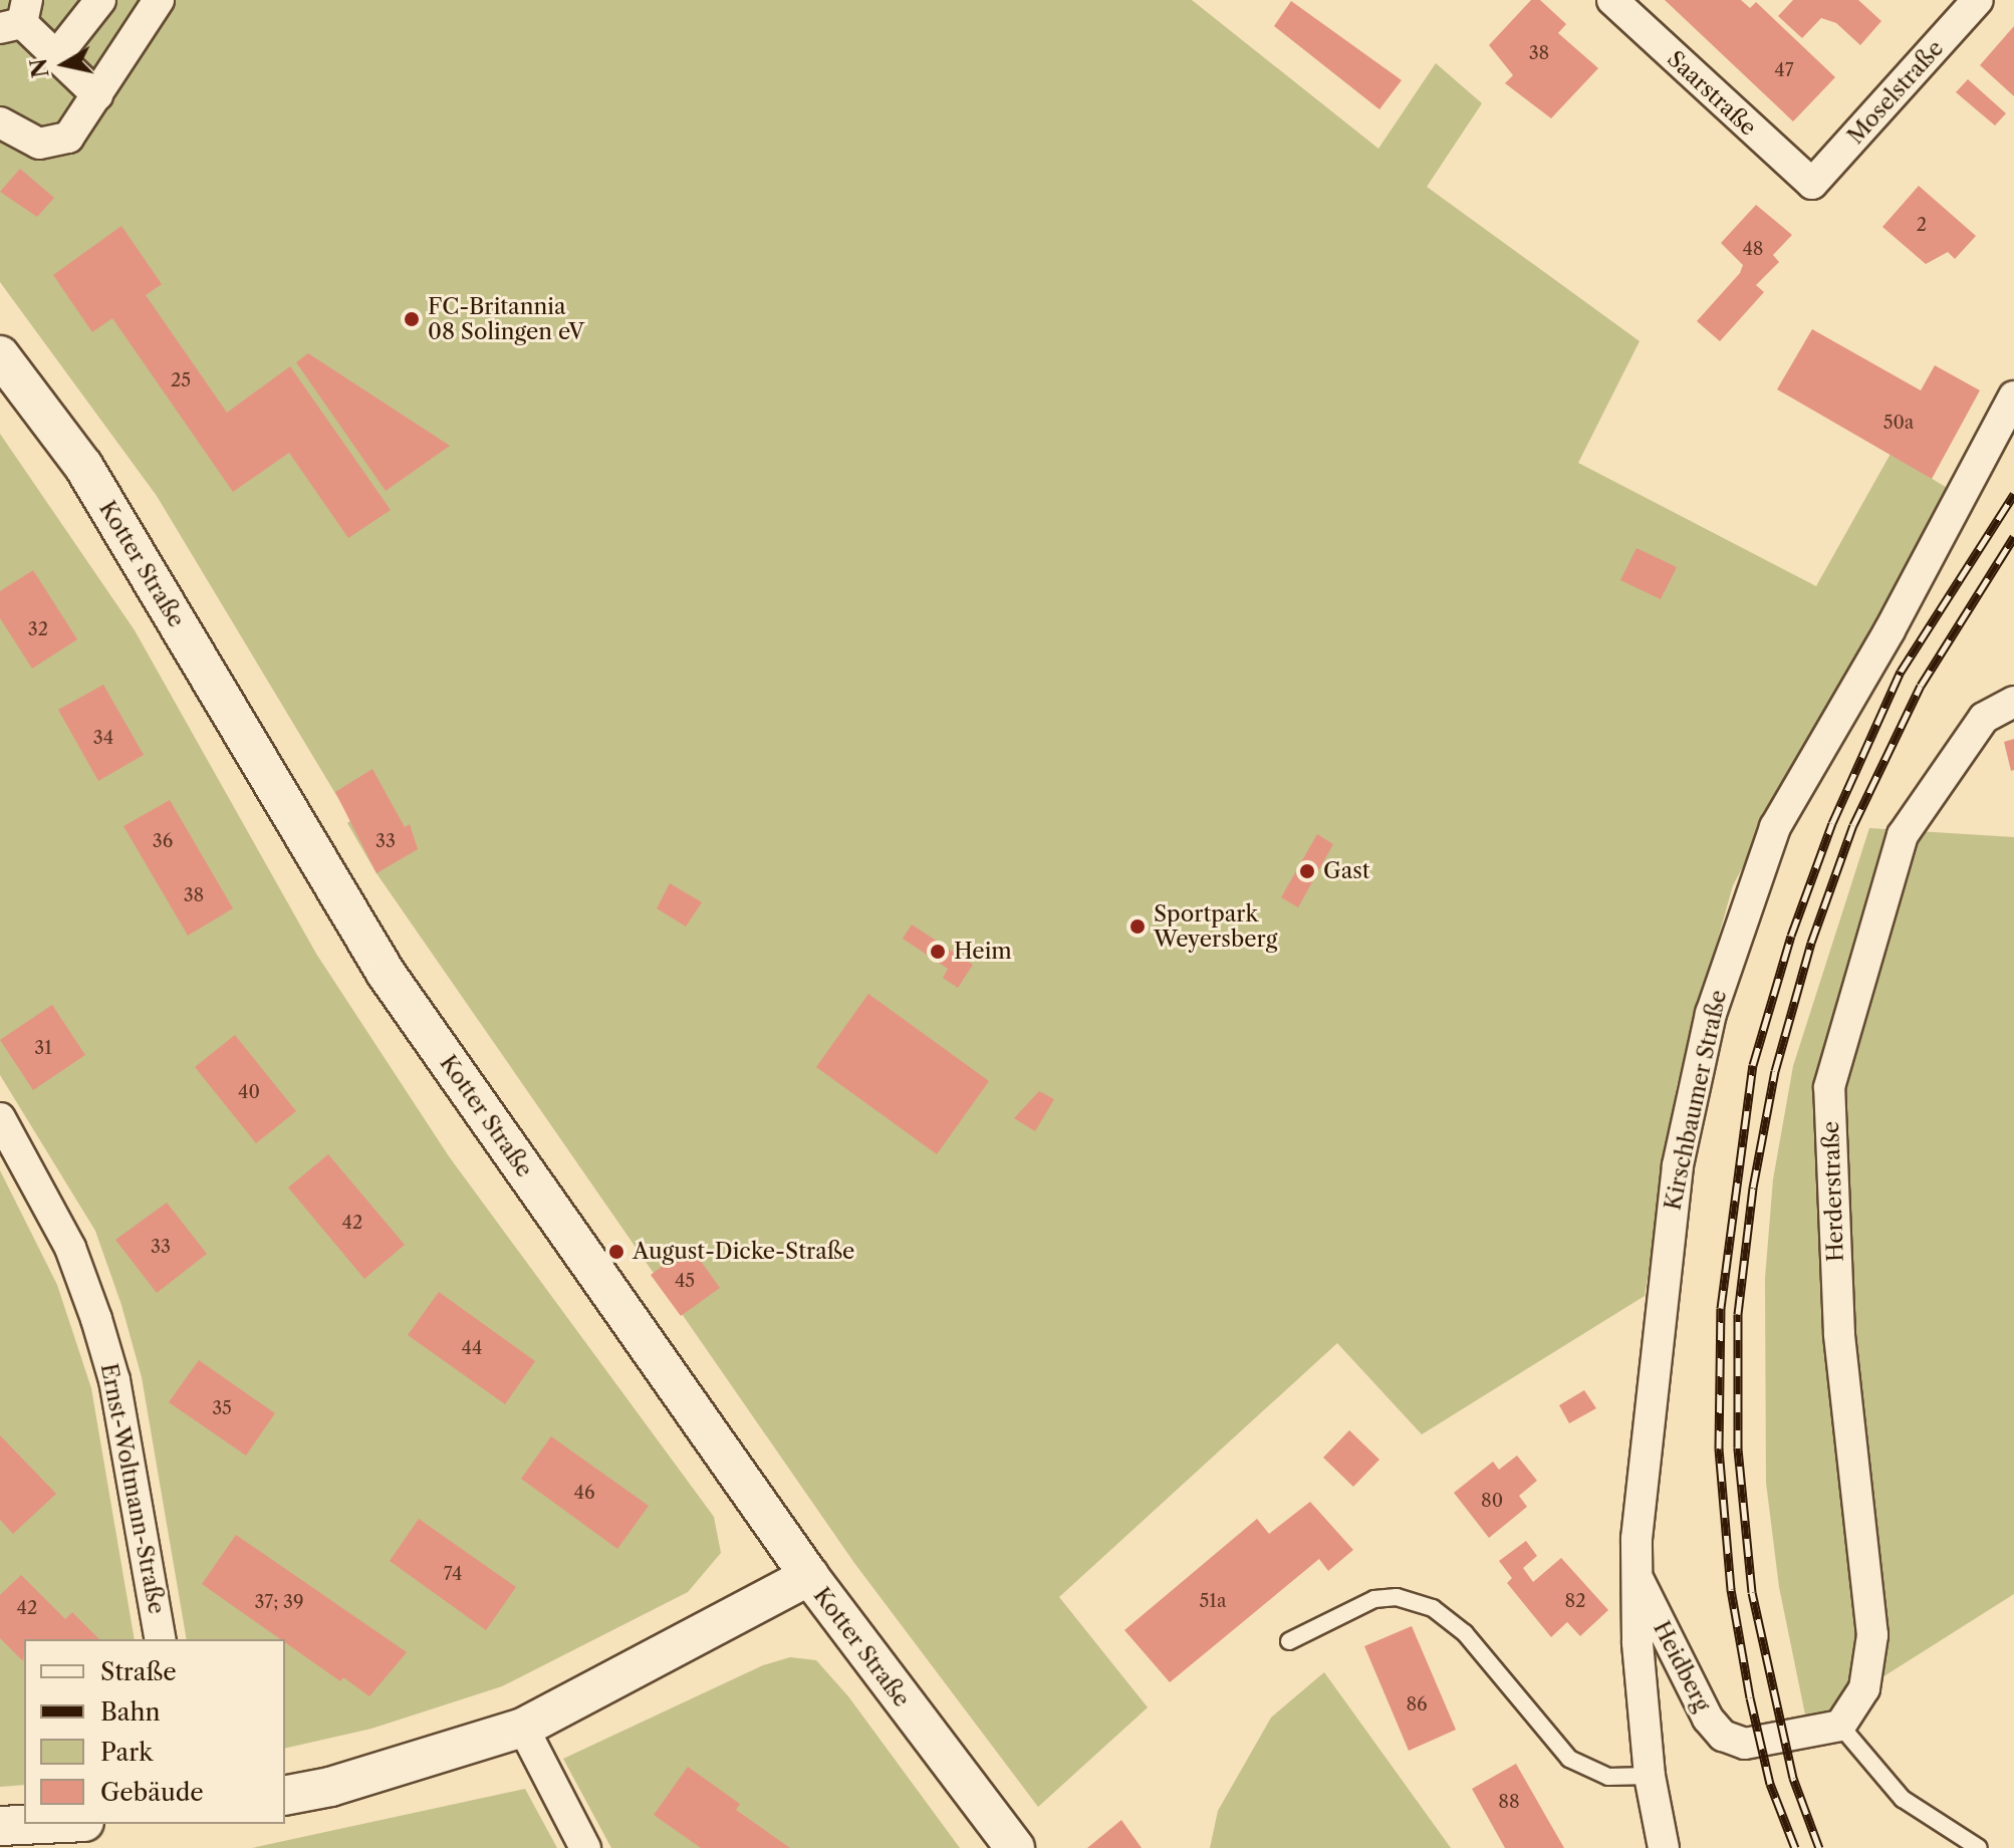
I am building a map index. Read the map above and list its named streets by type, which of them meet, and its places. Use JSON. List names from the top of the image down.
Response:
{
  "streets": {
    "street": [
      "Moselstraße",
      "Saarstraße",
      "Kotter Straße",
      "Kirschbaumer Straße",
      "Herderstraße",
      "Ernst-Woltmann-Straße",
      "Heidberg"
    ]
  },
  "crossings": [
    ["Moselstraße", "Saarstraße"],
    ["Kirschbaumer Straße", "Heidberg"],
    ["Herderstraße", "Heidberg"]
  ],
  "places": [
    "FC-Britannia 08 Solingen eV",
    "Gast",
    "Sportpark Weyersberg",
    "Heim",
    "August-Dicke-Straße"
  ],
  "house_numbers": [
    "38",
    "47",
    "2",
    "48",
    "25",
    "50a",
    "32",
    "34",
    "36",
    "33",
    "38",
    "31",
    "40",
    "42",
    "33",
    "45",
    "44",
    "35",
    "46",
    "80",
    "74",
    "51a",
    "82",
    "37; 39",
    "42",
    "86",
    "88"
  ],
  "legend": [
    "Straße",
    "Bahn",
    "Park",
    "Gebäude"
  ],
  "north": "left"
}
